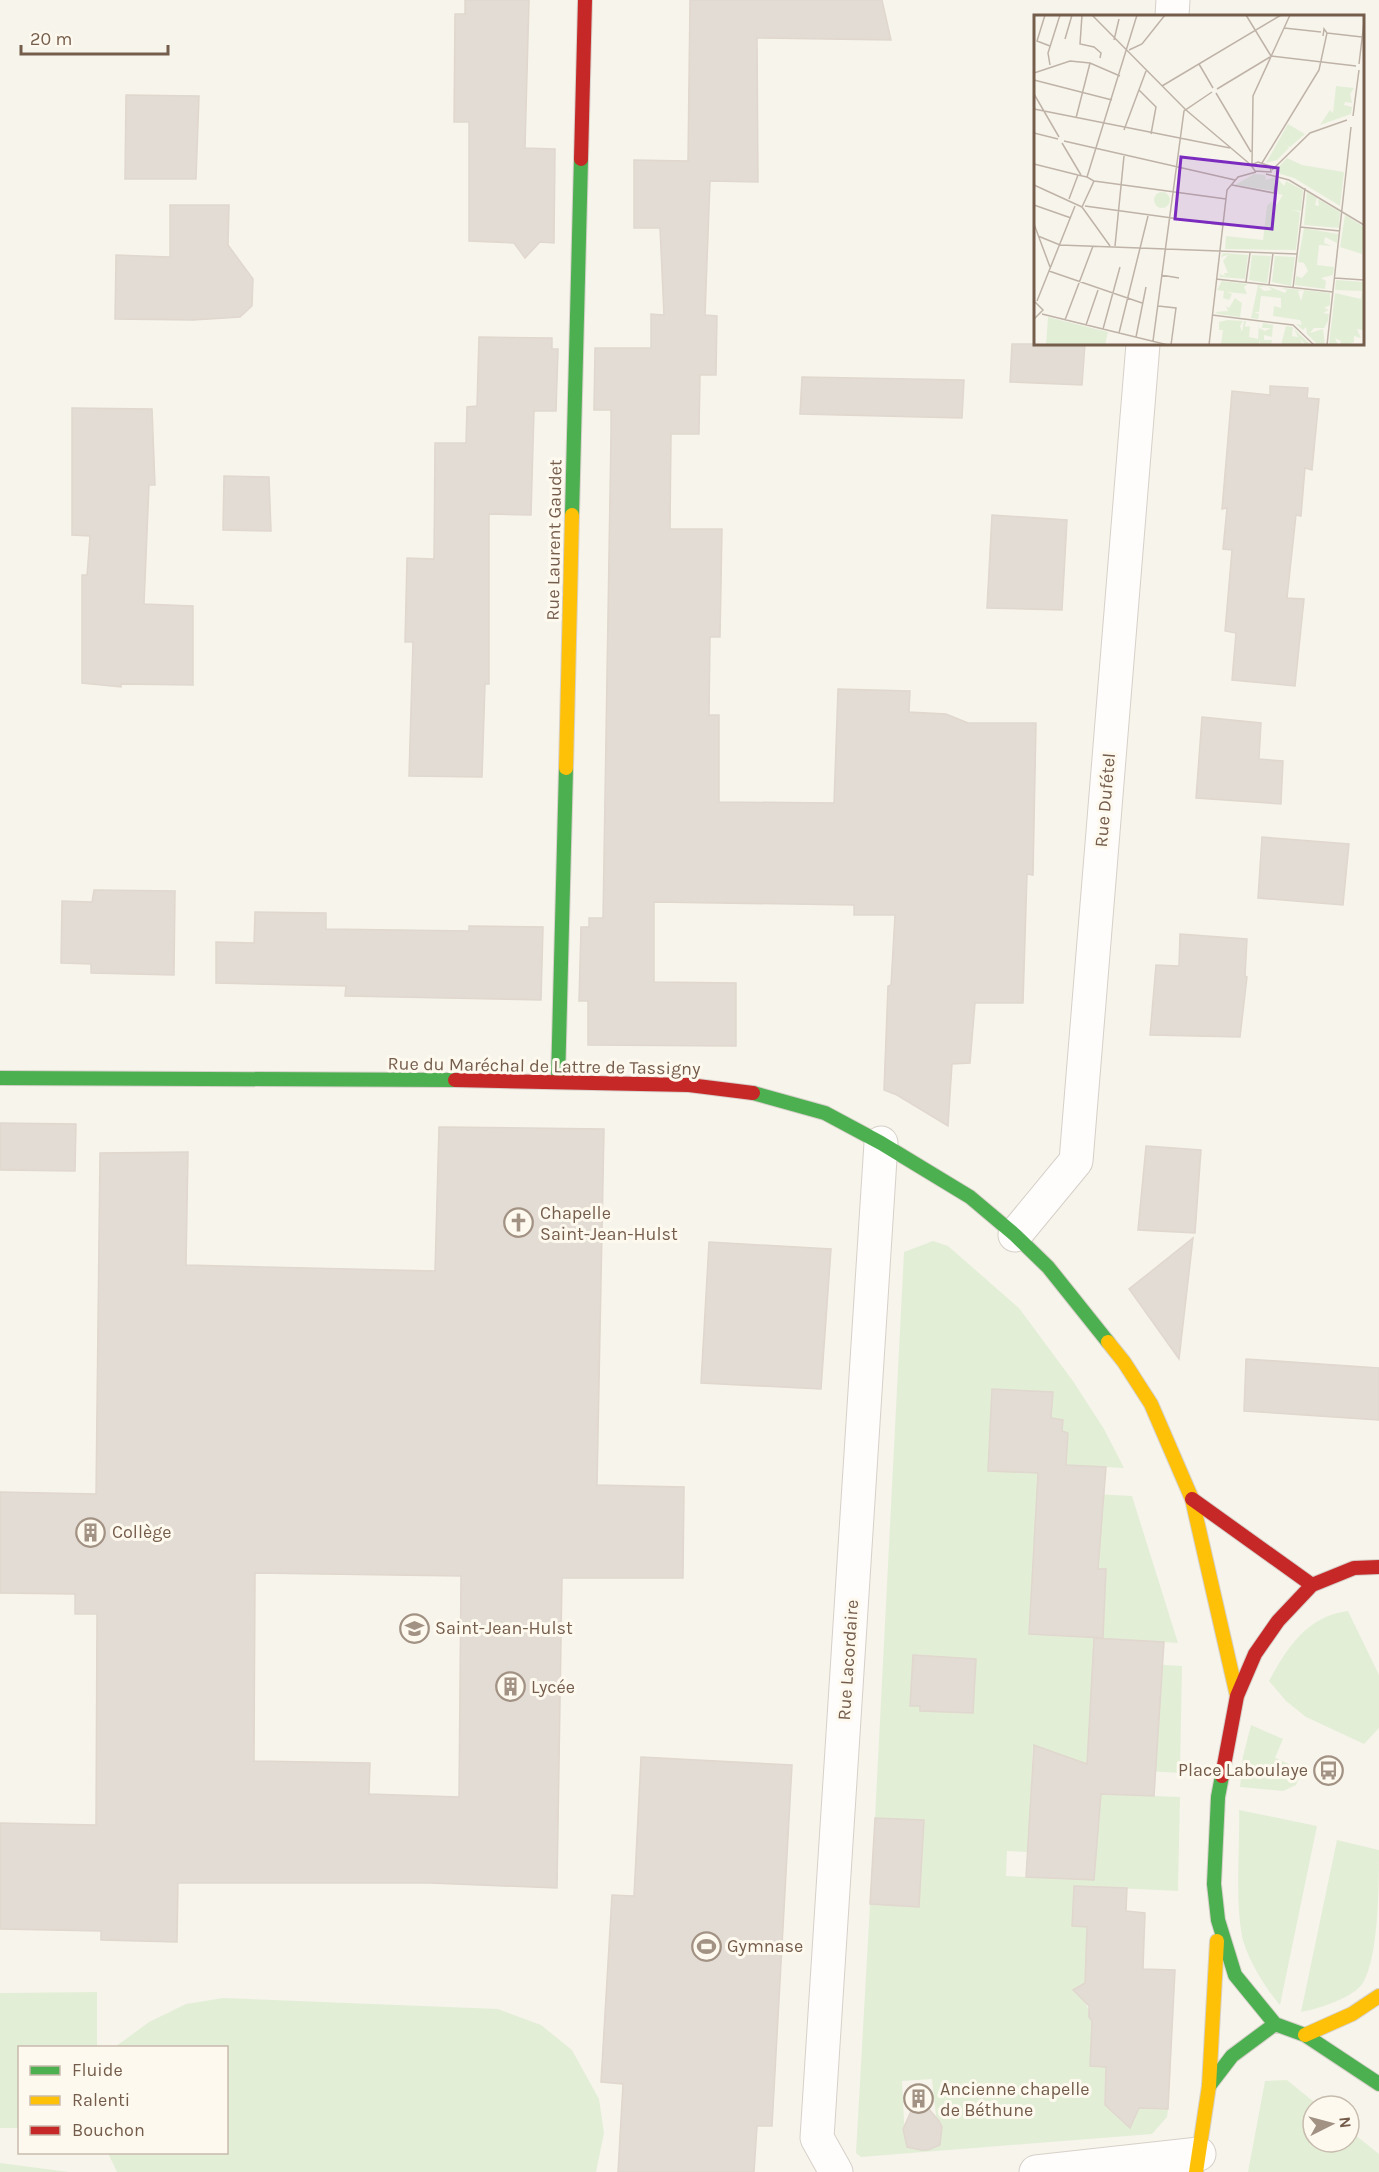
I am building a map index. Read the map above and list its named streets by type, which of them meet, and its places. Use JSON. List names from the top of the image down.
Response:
{
  "streets": {
    "main road": ["Rue Laurent Gaudet", "Rue du Maréchal de Lattre de Tassigny"],
    "street": ["Rue Dufétel", "Rue Lacordaire"]
  },
  "crossings": [
    ["Rue Laurent Gaudet", "Rue du Maréchal de Lattre de Tassigny"],
    ["Rue Dufétel", "Rue du Maréchal de Lattre de Tassigny"],
    ["Rue du Maréchal de Lattre de Tassigny", "Rue Lacordaire"]
  ],
  "places": {
    "church": ["Chapelle Saint-Jean-Hulst"],
    "building": ["Collège", "Lycée", "Ancienne chapelle de Béthune"],
    "school or university": ["Saint-Jean-Hulst"],
    "bus stop": ["Place Laboulaye"],
    "sports": ["Gymnase"]
  },
  "legend": ["Fluide", "Ralenti", "Bouchon"],
  "scale_bar": "20 m",
  "north": "right"
}
